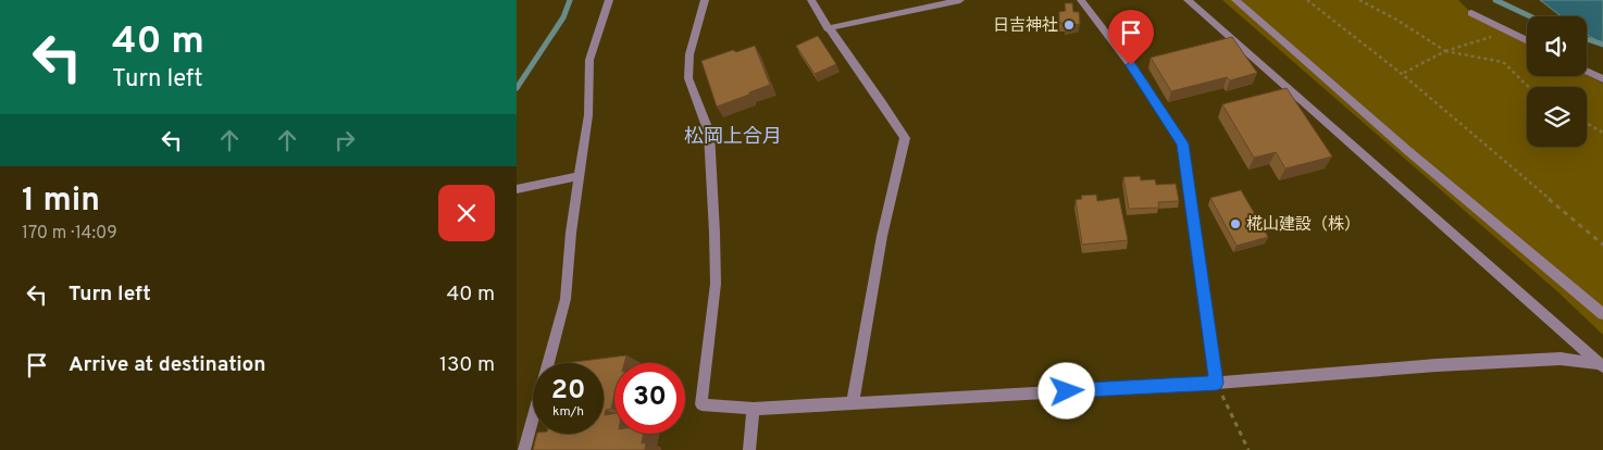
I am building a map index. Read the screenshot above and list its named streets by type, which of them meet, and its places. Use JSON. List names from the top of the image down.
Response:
{
  "districts": ["松岡上合月"],
  "places": ["日吉神社", "椛山建設（株）"],
  "page": {
    "turn": ["40 m", "Turn left"],
    "heading": ["1 min", "170 m · 14:09"],
    "list": [
      {
        "name": "Turn left",
        "value": "40 m"
      },
      {
        "name": "Arrive at destination",
        "value": "130 m"
      }
    ],
    "speed": "20 km/h",
    "limit": "30"
  }
}
